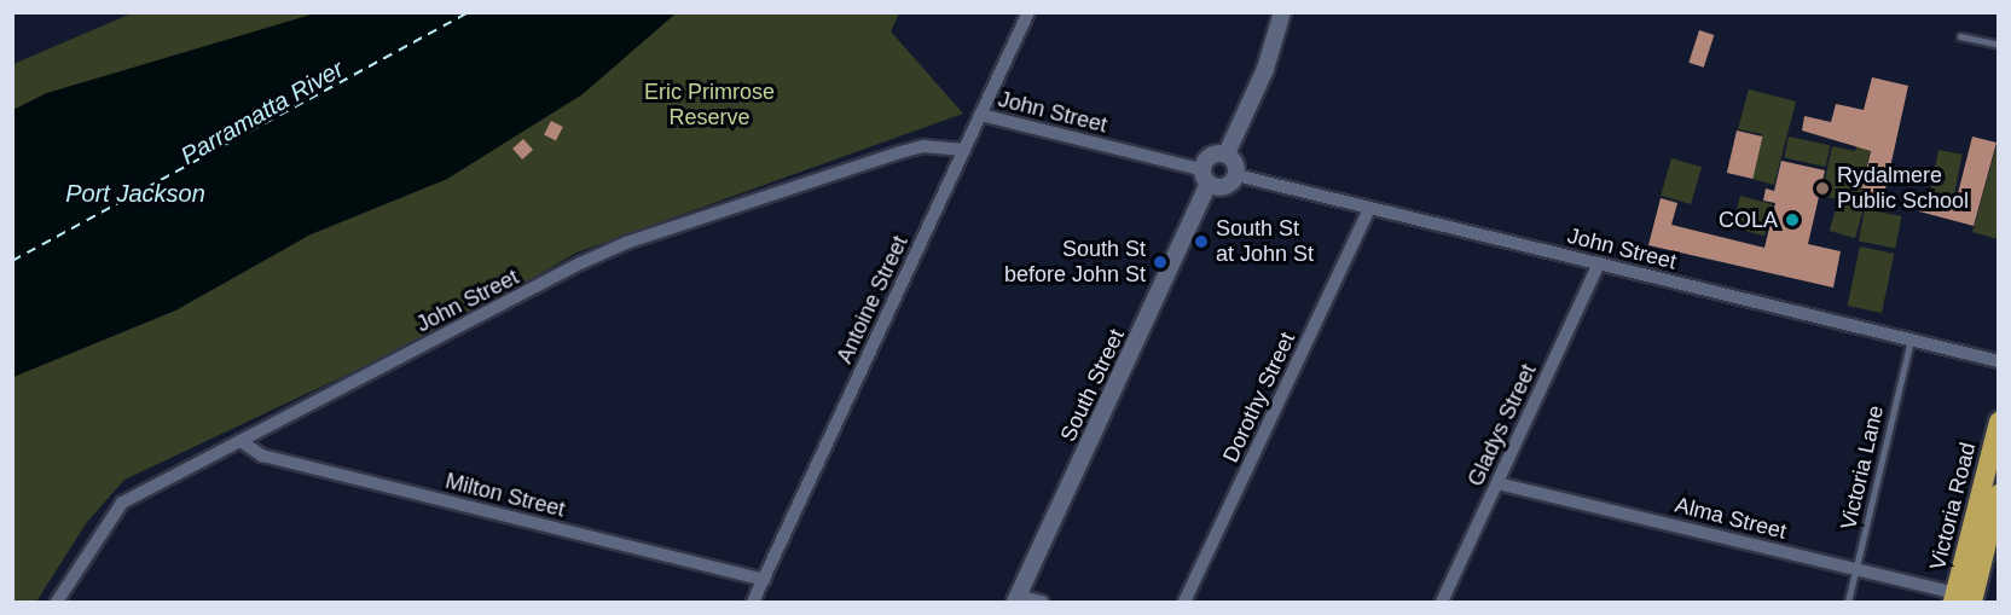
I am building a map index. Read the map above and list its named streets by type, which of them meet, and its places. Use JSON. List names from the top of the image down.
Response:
{
  "streets": {
    "highway": ["Victoria Road"],
    "street": [
      "John Street",
      "Antoine Street",
      "South Street",
      "Dorothy Street",
      "Gladys Street",
      "Milton Street",
      "Alma Street"
    ],
    "lane": ["Victoria Lane"]
  },
  "crossings": [
    ["John Street", "Antoine Street"],
    ["John Street", "South Street"],
    ["John Street", "Dorothy Street"],
    ["John Street", "Gladys Street"],
    ["John Street", "Victoria Lane"],
    ["John Street", "Milton Street"],
    ["Antoine Street", "Milton Street"],
    ["Gladys Street", "Alma Street"],
    ["Victoria Lane", "Alma Street"],
    ["Victoria Road", "Alma Street"]
  ],
  "water": ["Parramatta River", "Port Jackson"],
  "parks": ["Eric Primrose Reserve"],
  "places": [
    "Rydalmere Public School",
    "COLA",
    "South St at John St",
    "South St before John St"
  ]
}
